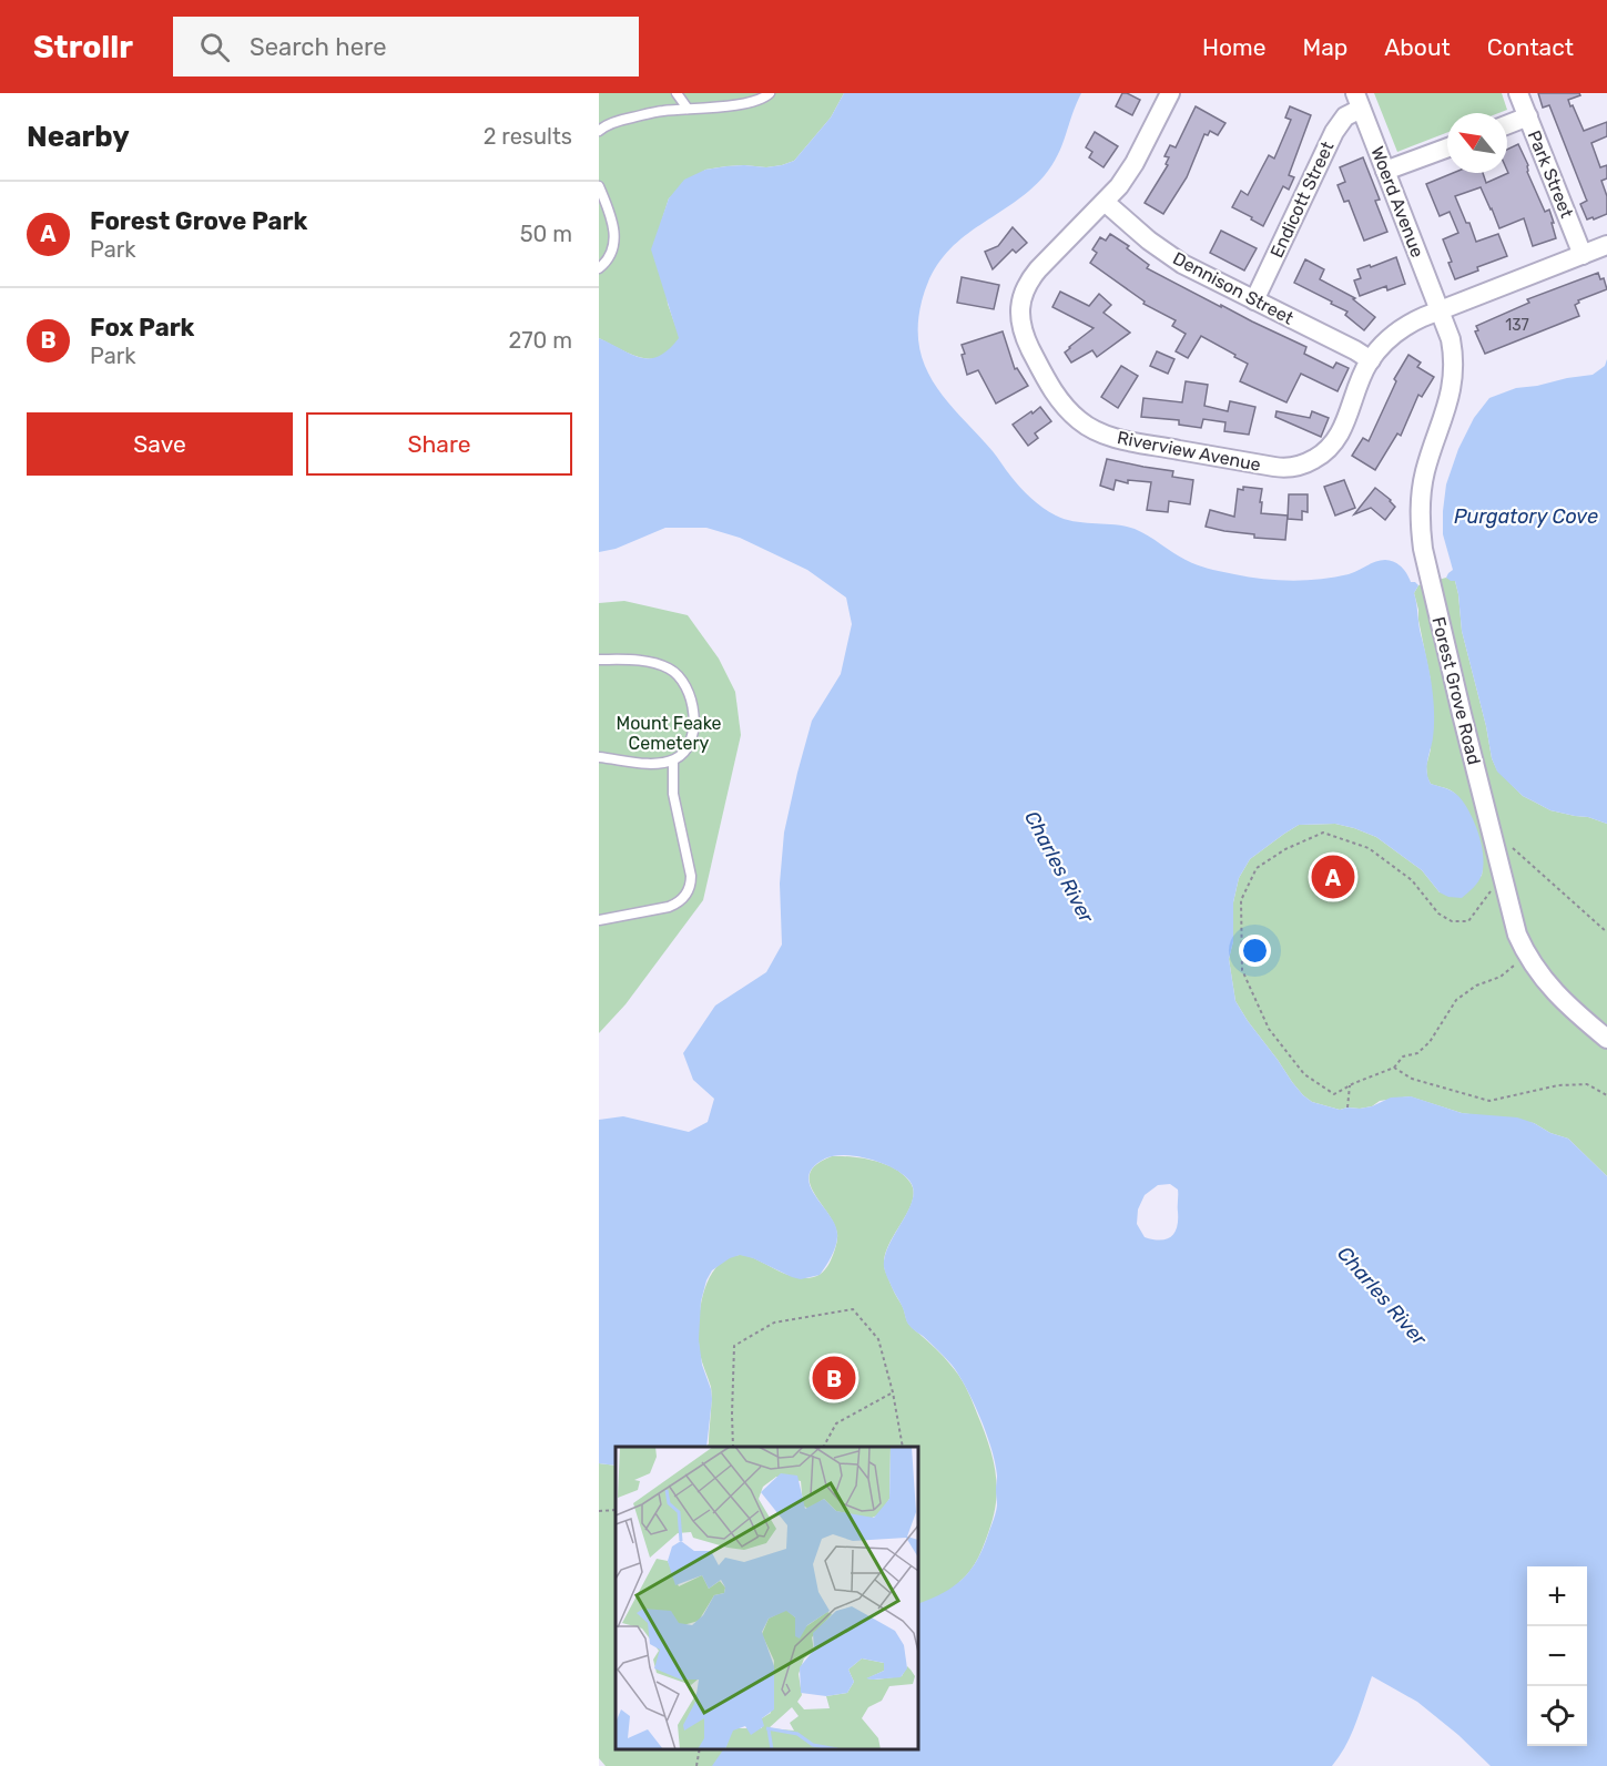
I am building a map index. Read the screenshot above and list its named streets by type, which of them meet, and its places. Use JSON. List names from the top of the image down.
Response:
{
  "streets": {
    "street": [
      "Park Street",
      "Endicott Street",
      "Woerd Avenue",
      "Dennison Street",
      "Riverview Avenue",
      "Forest Grove Road"
    ]
  },
  "crossings": [
    ["Park Street", "Riverview Avenue"],
    ["Endicott Street", "Woerd Avenue"],
    ["Endicott Street", "Dennison Street"],
    ["Woerd Avenue", "Riverview Avenue"],
    ["Woerd Avenue", "Forest Grove Road"],
    ["Dennison Street", "Riverview Avenue"],
    ["Riverview Avenue", "Forest Grove Road"]
  ],
  "water": ["Purgatory Cove", "Charles River"],
  "parks": ["Mount Feake Cemetery"],
  "house_numbers": ["137"],
  "north": "top left",
  "page": {
    "header": "Strollr",
    "search": "Search here",
    "nav": [
      "Home",
      "Map",
      "About",
      "Contact"
    ],
    "heading": ["Nearby", "2 results"],
    "list": [
      {
        "mark": "A",
        "name": "Forest Grove Park",
        "note": "Park",
        "value": "50 m"
      },
      {
        "mark": "B",
        "name": "Fox Park",
        "note": "Park",
        "value": "270 m"
      }
    ],
    "buttons": ["Save", "Share"],
    "pins": ["A", "B"],
    "map_buttons": ["+", "−"]
  }
}
